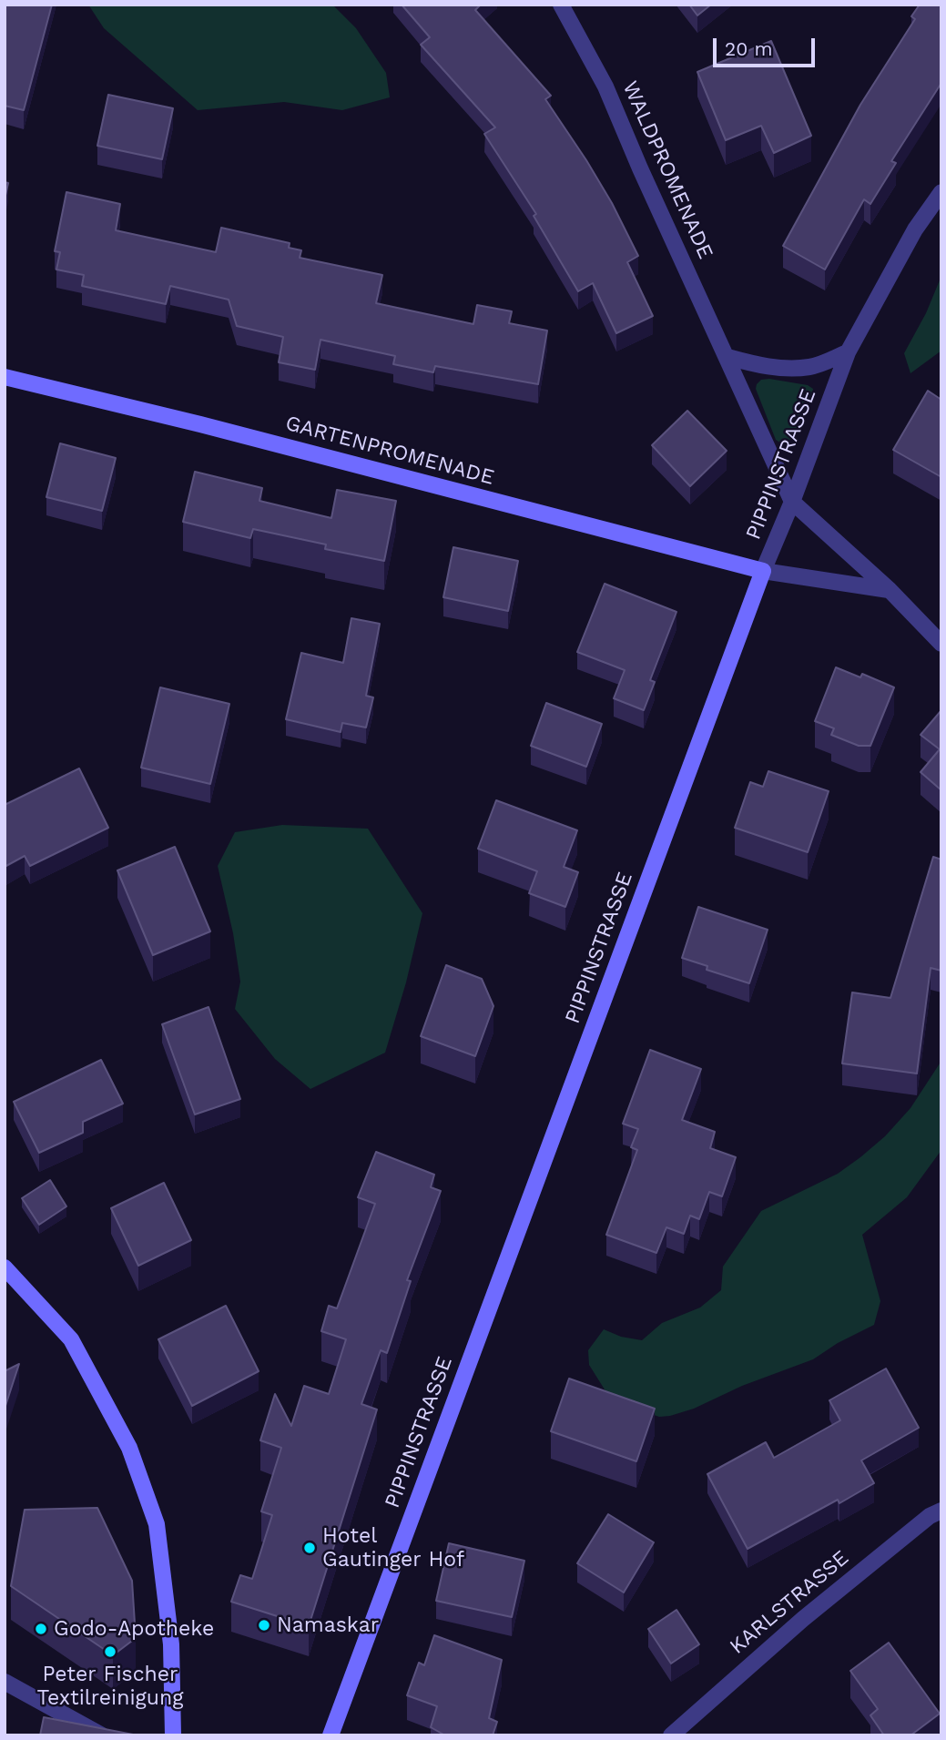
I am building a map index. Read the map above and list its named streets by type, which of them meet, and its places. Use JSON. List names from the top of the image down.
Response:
{
  "streets": {
    "street": [
      "WALDPROMENADE",
      "GARTENPROMENADE",
      "PIPPINSTRASSE",
      "KARLSTRASSE"
    ]
  },
  "crossings": [
    ["WALDPROMENADE", "PIPPINSTRASSE"],
    ["GARTENPROMENADE", "PIPPINSTRASSE"]
  ],
  "places": [
    "Hotel Gautinger Hof",
    "Namaskar",
    "Godo-Apotheke",
    "Peter Fischer Textilreinigung"
  ],
  "scale_bar": "20 m"
}
